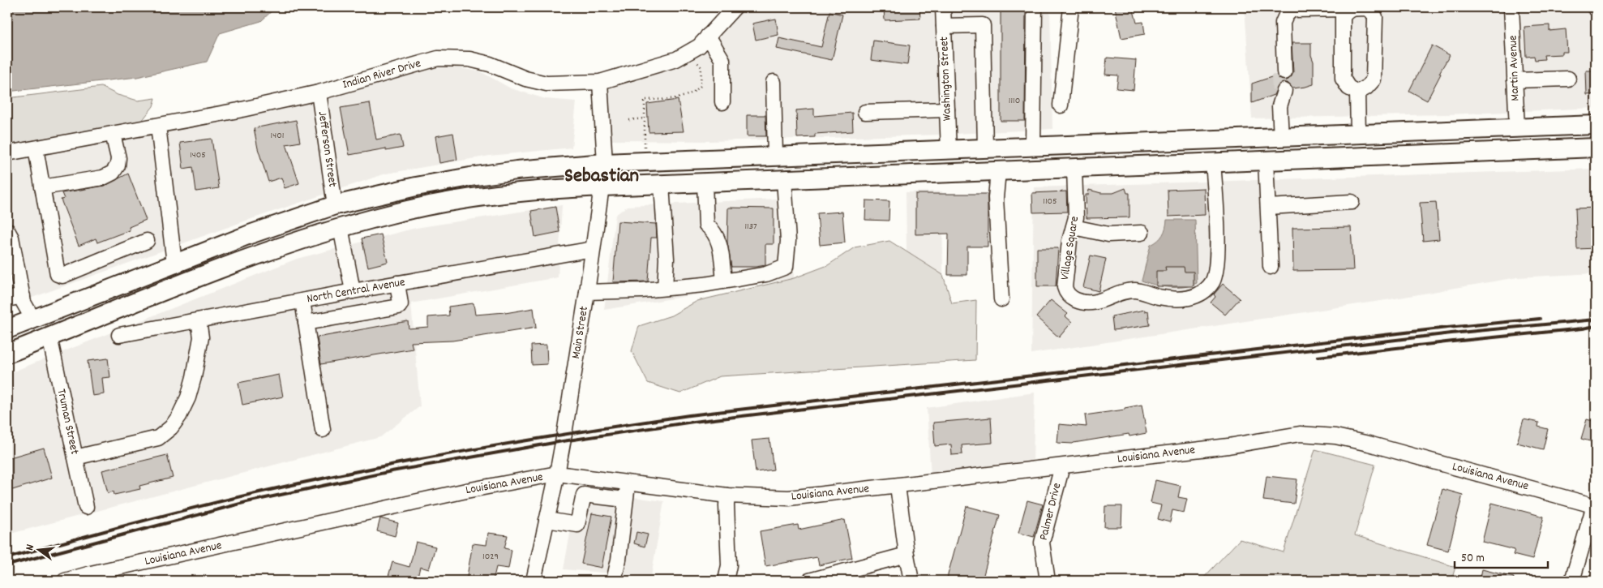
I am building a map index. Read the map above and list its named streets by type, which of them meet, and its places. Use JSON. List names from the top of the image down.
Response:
{
  "streets": {
    "street": [
      "Martin Avenue",
      "Indian River Drive",
      "Washington Street",
      "Jefferson Street",
      "Village Square",
      "North Central Avenue",
      "Main Street",
      "Truman Street",
      "Louisiana Avenue",
      "Palmer Drive"
    ]
  },
  "crossings": [
    ["Indian River Drive", "Jefferson Street"],
    ["Indian River Drive", "Main Street"],
    ["North Central Avenue", "Main Street"],
    ["Main Street", "Louisiana Avenue"],
    ["Louisiana Avenue", "Palmer Drive"]
  ],
  "districts": ["Sebastian"],
  "house_numbers": [
    "1110",
    "1401",
    "1405",
    "1105",
    "1137",
    "1029"
  ],
  "scale_bar": "50 m",
  "north": "left"
}
